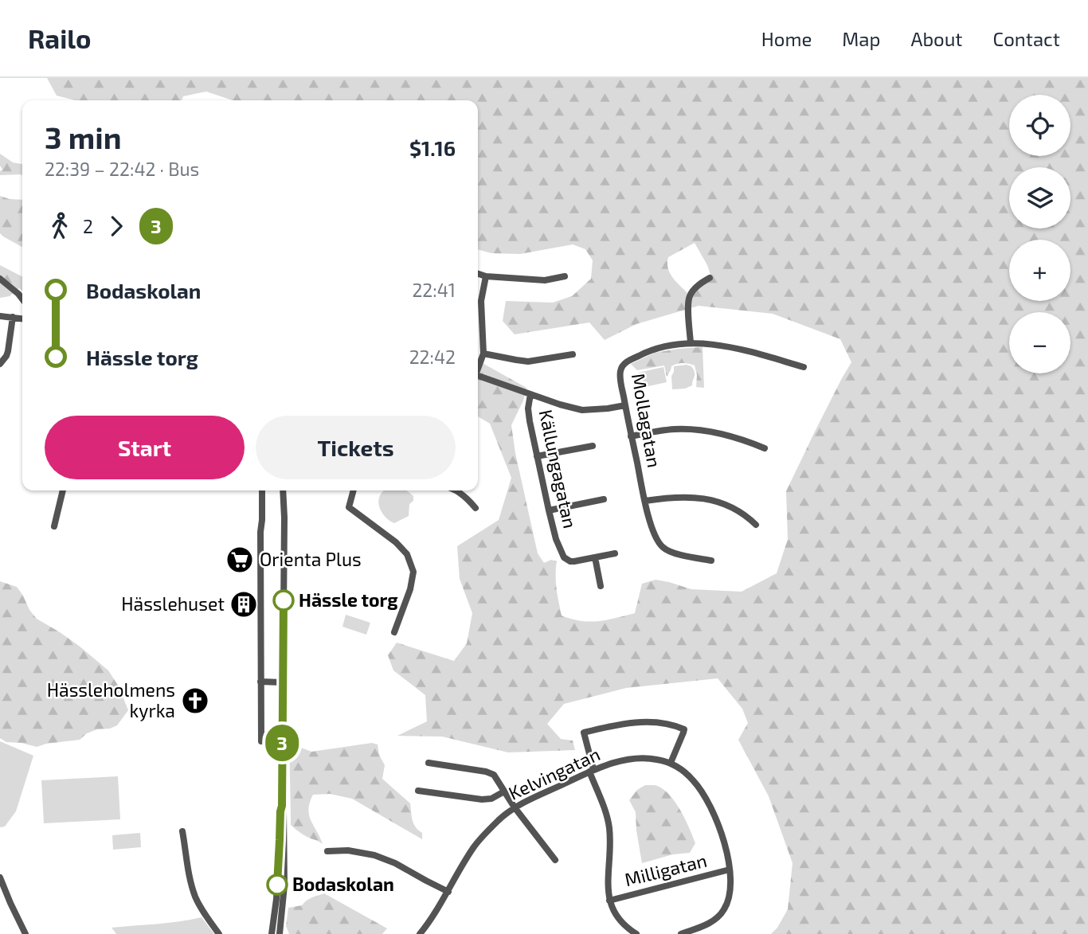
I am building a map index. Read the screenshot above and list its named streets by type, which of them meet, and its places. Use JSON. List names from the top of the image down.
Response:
{
  "streets": {
    "street": [
      "Mollagatan",
      "Källungagatan",
      "Kelvingatan",
      "Milligatan"
    ]
  },
  "crossings": [
    ["Kelvingatan", "Milligatan"]
  ],
  "places": {
    "supermarket": ["Orienta Plus"],
    "other": ["Hässle torg", "Bodaskolan"],
    "building": ["Hässlehuset"],
    "church": ["Hässleholmens kyrka"]
  },
  "lines": ["bus line 3"],
  "page": {
    "header": "Railo",
    "nav": [
      "Home",
      "Map",
      "About",
      "Contact"
    ],
    "on_map": "3",
    "map_buttons": ["+", "−"],
    "heading": ["3 min", "22:39 – 22:42 · Bus", "$1.16"],
    "legs": ["2", "3"],
    "list": [
      {
        "name": "Bodaskolan",
        "value": "22:41"
      },
      {
        "name": "Hässle torg",
        "value": "22:42"
      }
    ],
    "buttons": ["Start", "Tickets"]
  }
}
